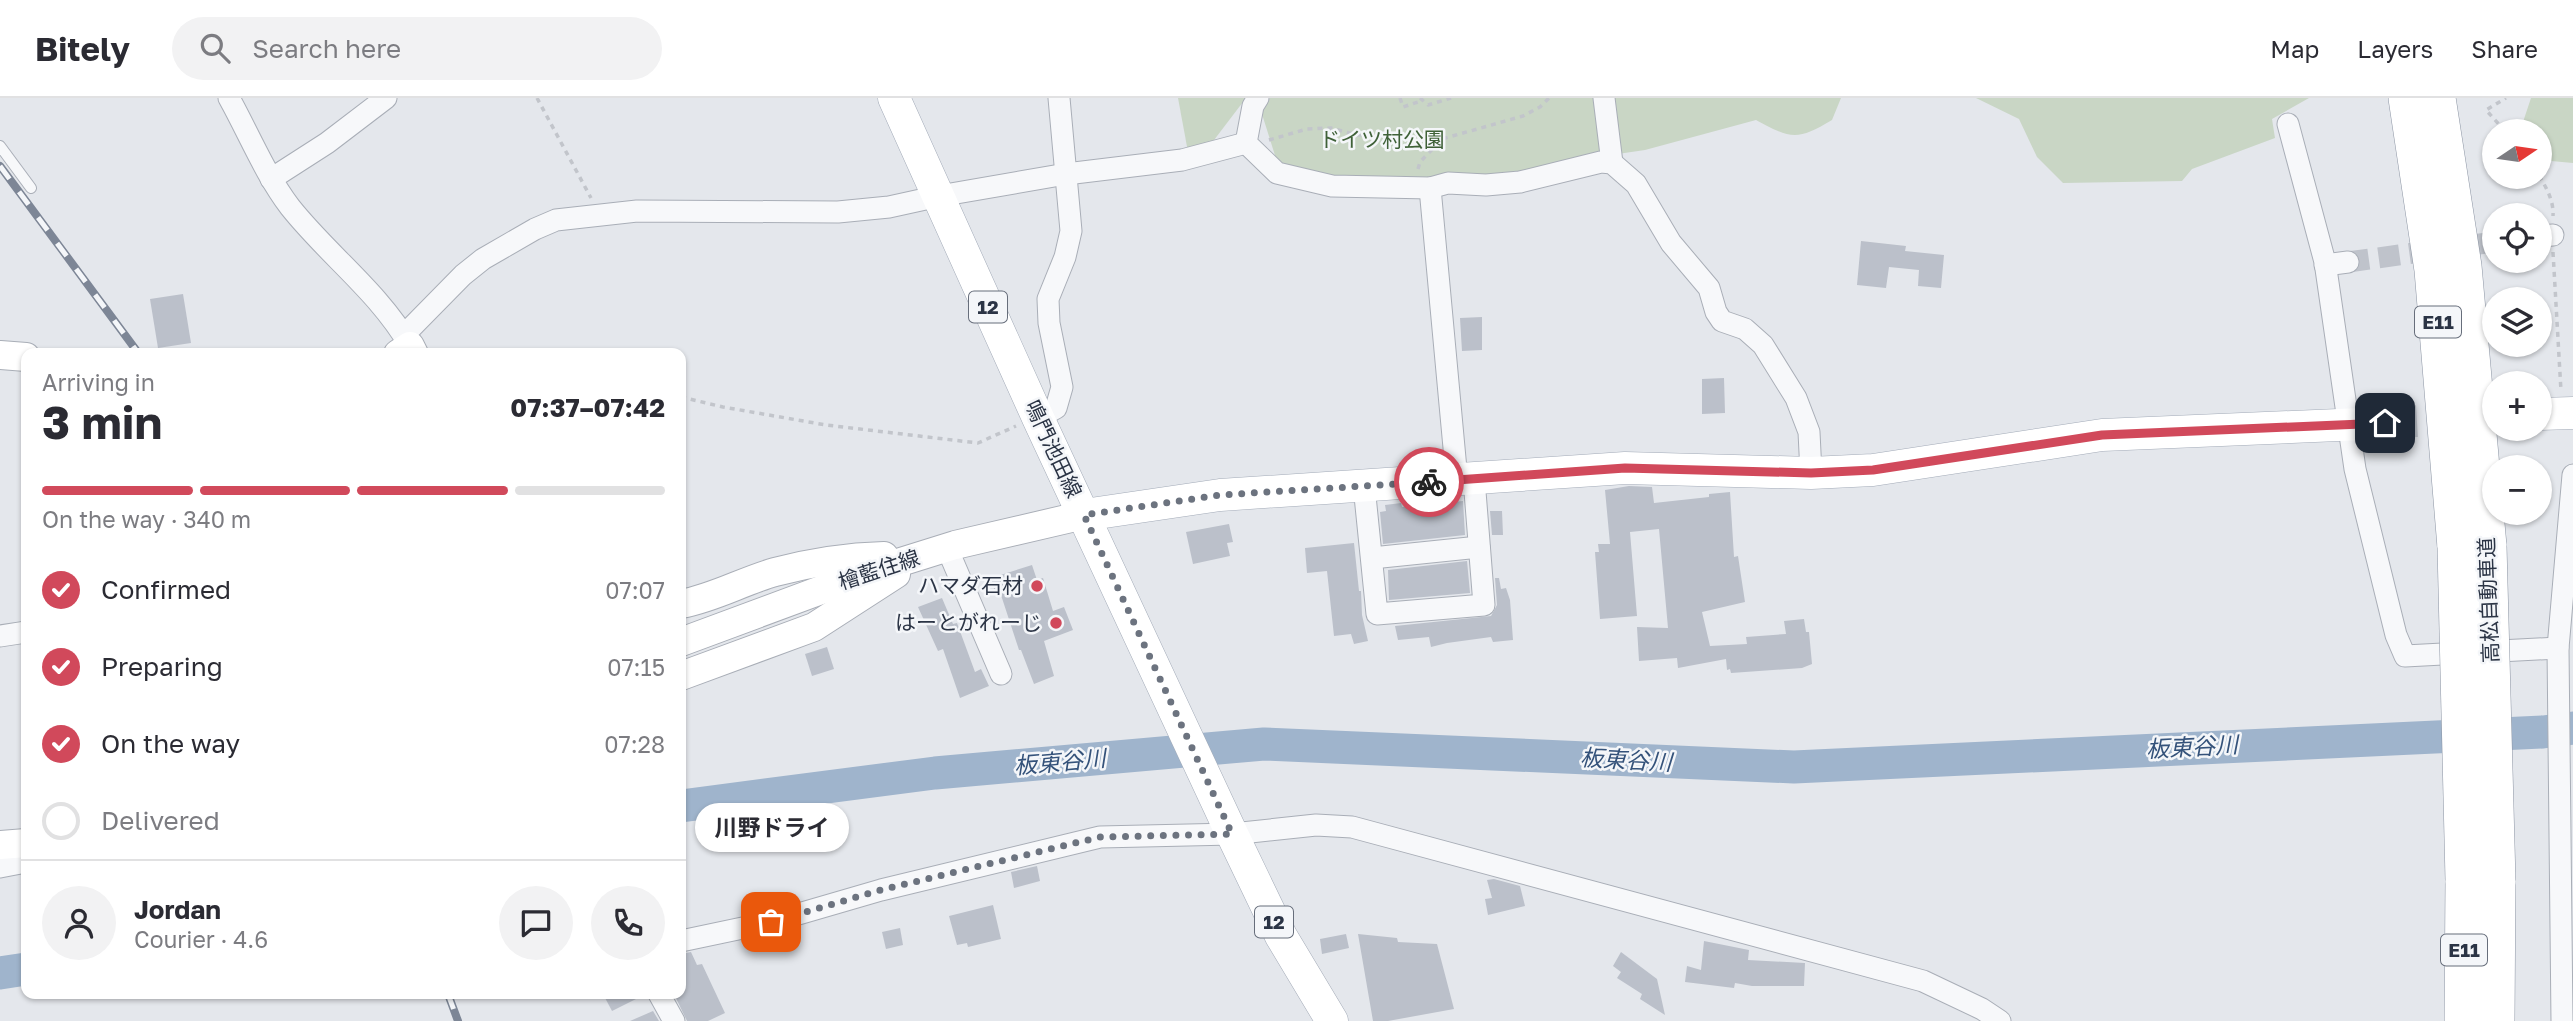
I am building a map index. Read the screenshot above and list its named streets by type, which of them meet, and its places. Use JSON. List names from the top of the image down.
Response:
{
  "streets": {
    "highway": ["E11", "高松自動車道"],
    "main road": ["12", "鳴門池田線", "檜藍住線"]
  },
  "crossings": [
    ["鳴門池田線", "檜藍住線"]
  ],
  "water": ["板東谷川"],
  "parks": ["ドイツ村公園"],
  "places": ["ハマダ石材", "はーとがれーじ", "川野ドライ"],
  "north": "right",
  "page": {
    "header": "Bitely",
    "search": "Search here",
    "nav": ["Map", "Layers", "Share"],
    "map_buttons": ["+", "−"],
    "heading": ["3 min", "Arriving in", "07:37–07:42"],
    "panel": ["Jordan", "Courier · 4.6"],
    "bar": "On the way · 340 m",
    "list": [
      ["Confirmed", "07:07"],
      ["Preparing", "07:15"],
      ["On the way", "07:28"],
      "Delivered"
    ],
    "bubble": "川野ドライ"
  }
}
